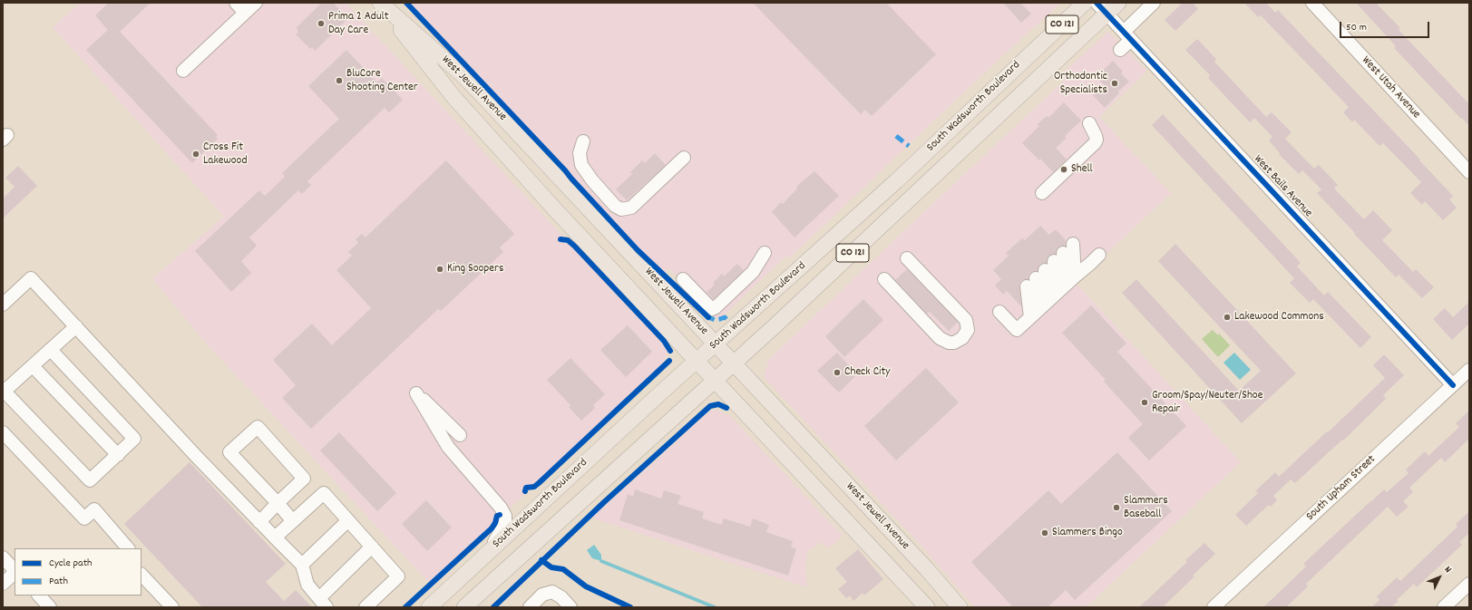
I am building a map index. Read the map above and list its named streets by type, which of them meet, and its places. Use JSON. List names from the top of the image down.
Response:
{
  "streets": {
    "main road": ["CO 121", "West Jewell Avenue", "South Wadsworth Boulevard"],
    "street": ["West Utah Avenue", "West Bails Avenue", "South Upham Street"]
  },
  "crossings": [
    ["West Jewell Avenue", "South Wadsworth Boulevard"],
    ["South Wadsworth Boulevard", "West Bails Avenue"],
    ["West Bails Avenue", "South Upham Street"]
  ],
  "places": [
    "Prima 2 Adult Day Care",
    "BluCore Shooting Center",
    "Orthodontic Specialists",
    "Cross Fit Lakewood",
    "Shell",
    "King Soopers",
    "Lakewood Commons",
    "Check City",
    "Groom/Spay/Neuter/Shoe Repair",
    "Slammers Baseball",
    "Slammers Bingo"
  ],
  "legend": ["Cycle path", "Path"],
  "scale_bar": "50 m",
  "north": "top right"
}
